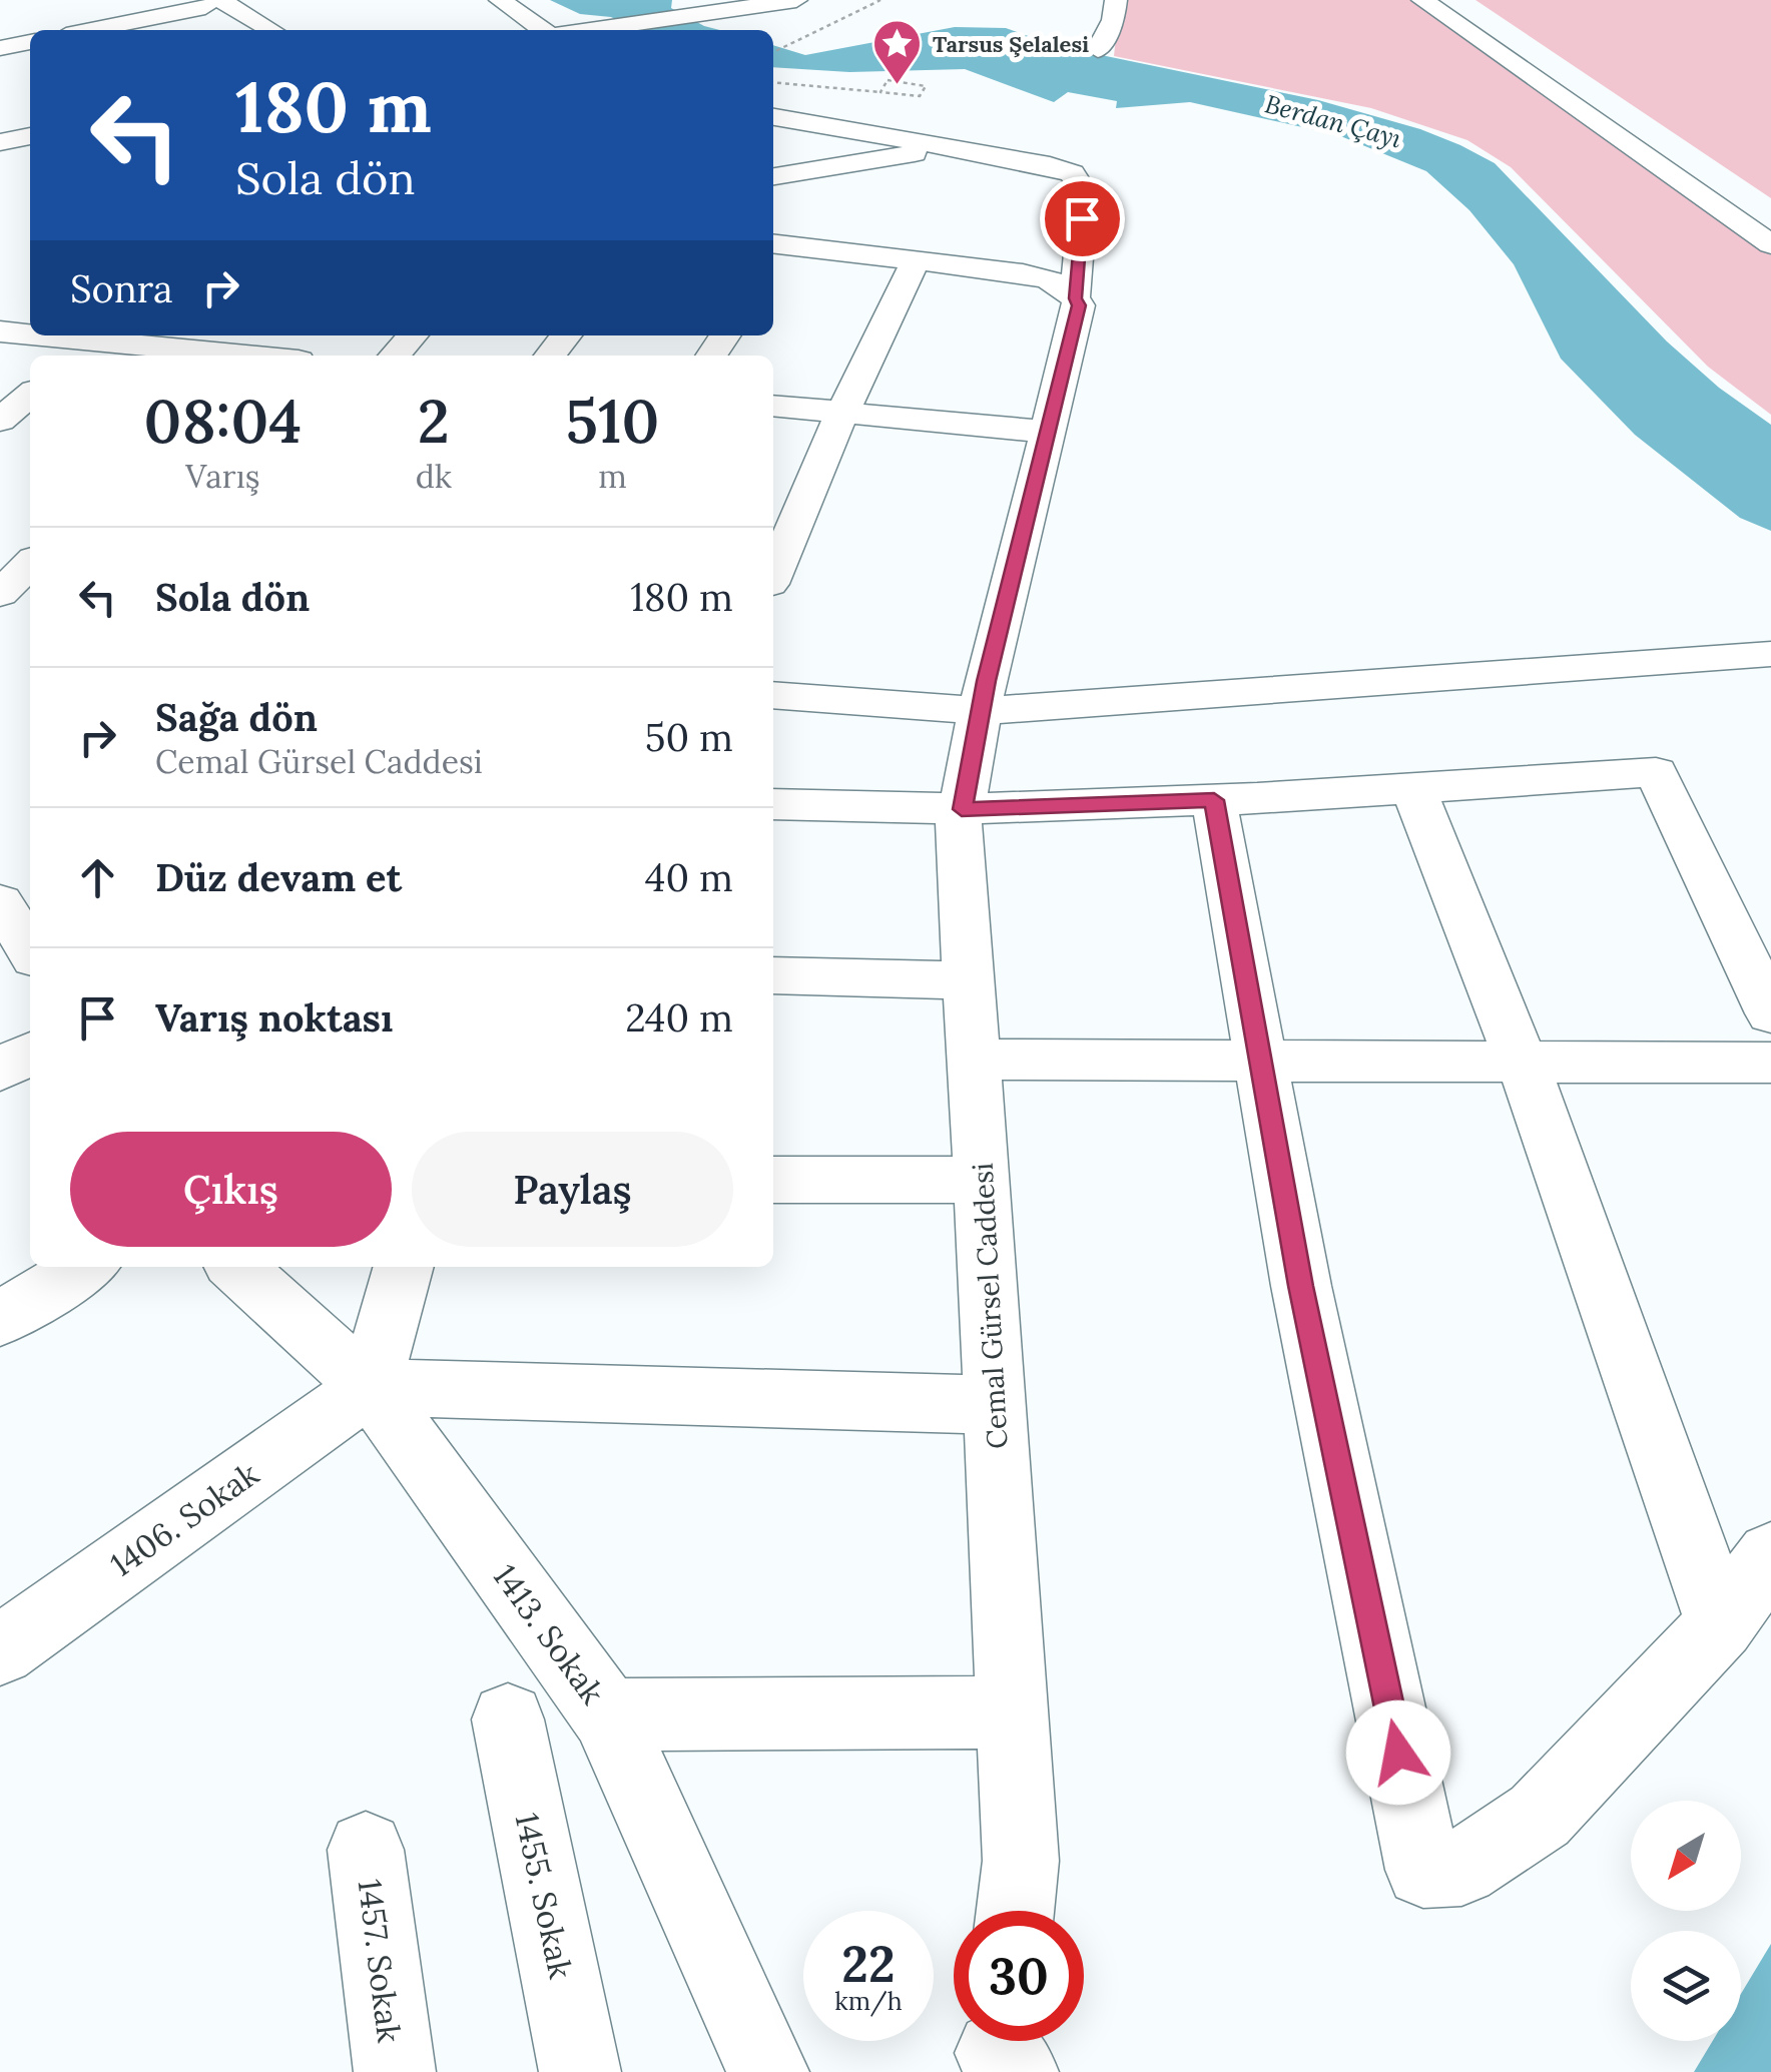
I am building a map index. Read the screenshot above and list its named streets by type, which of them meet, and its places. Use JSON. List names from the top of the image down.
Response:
{
  "streets": {
    "street": [
      "Cemal Gürsel Caddesi",
      "1406. Sokak",
      "1413. Sokak",
      "1455. Sokak",
      "1457. Sokak"
    ]
  },
  "crossings": [
    ["1406. Sokak", "1413. Sokak"]
  ],
  "water": ["Berdan Çayı"],
  "places": {
    "place": ["Tarsus Şelalesi"]
  },
  "north": "bottom left",
  "page": {
    "turn": ["180 m", "Sola dön"],
    "then": "Sonra",
    "eta": [
      "08:04",
      "Varış",
      "2",
      "dk",
      "510",
      "m"
    ],
    "list": [
      {
        "name": "Sola dön",
        "value": "180 m"
      },
      {
        "name": "Sağa dön",
        "note": "Cemal Gürsel Caddesi",
        "value": "50 m"
      },
      {
        "name": "Düz devam et",
        "value": "40 m"
      },
      {
        "name": "Varış noktası",
        "value": "240 m"
      }
    ],
    "buttons": ["Çıkış", "Paylaş"],
    "speed": "22 km/h",
    "limit": "30"
  }
}
